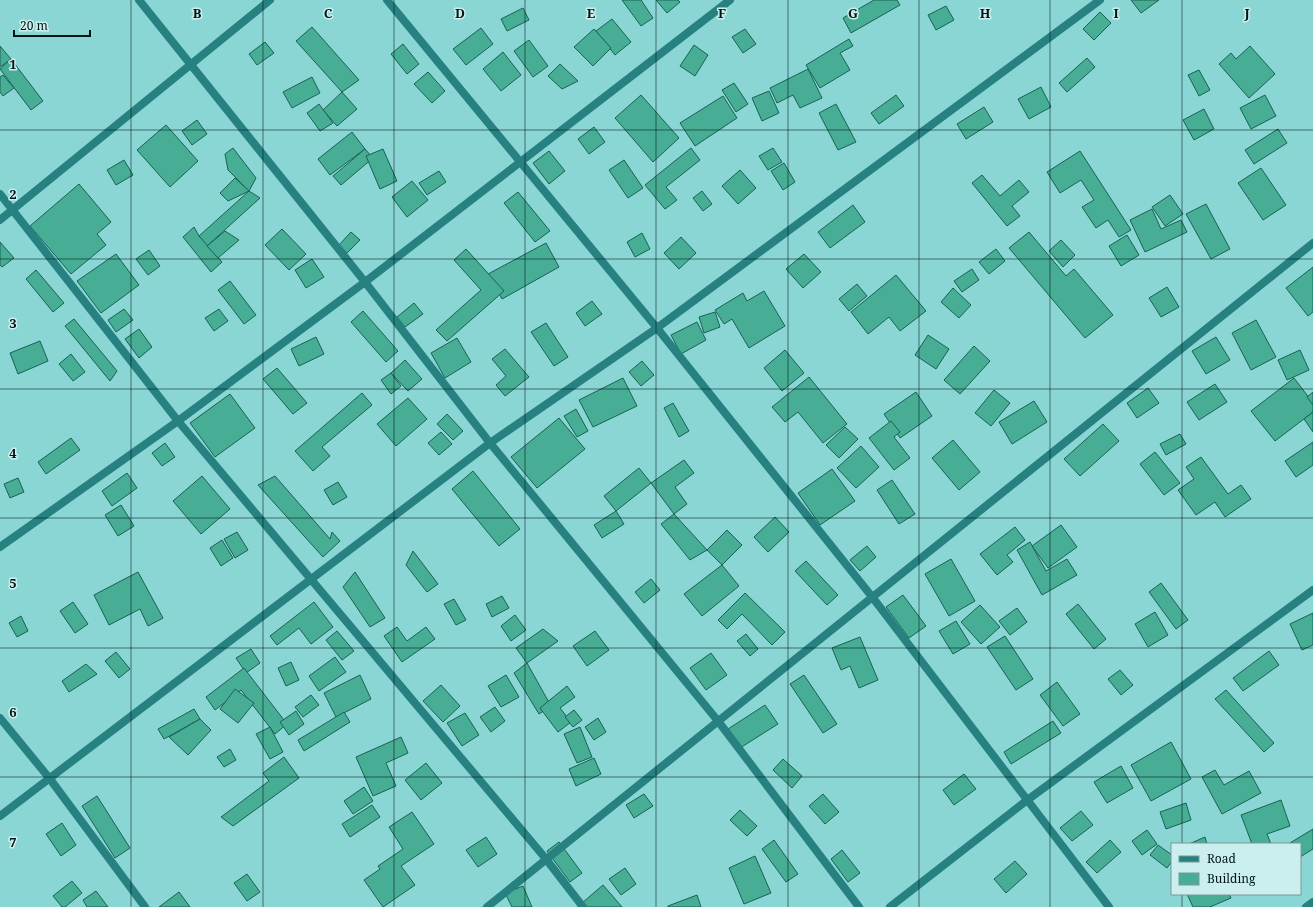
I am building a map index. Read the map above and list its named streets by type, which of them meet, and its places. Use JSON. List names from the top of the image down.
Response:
{
  "legend": ["Road", "Building"],
  "scale_bar": "20 m",
  "grid": {
    "columns": [
      "B",
      "C",
      "D",
      "E",
      "F",
      "G",
      "H",
      "I",
      "J"
    ],
    "rows": [
      "1",
      "2",
      "3",
      "4",
      "5",
      "6",
      "7"
    ]
  }
}
